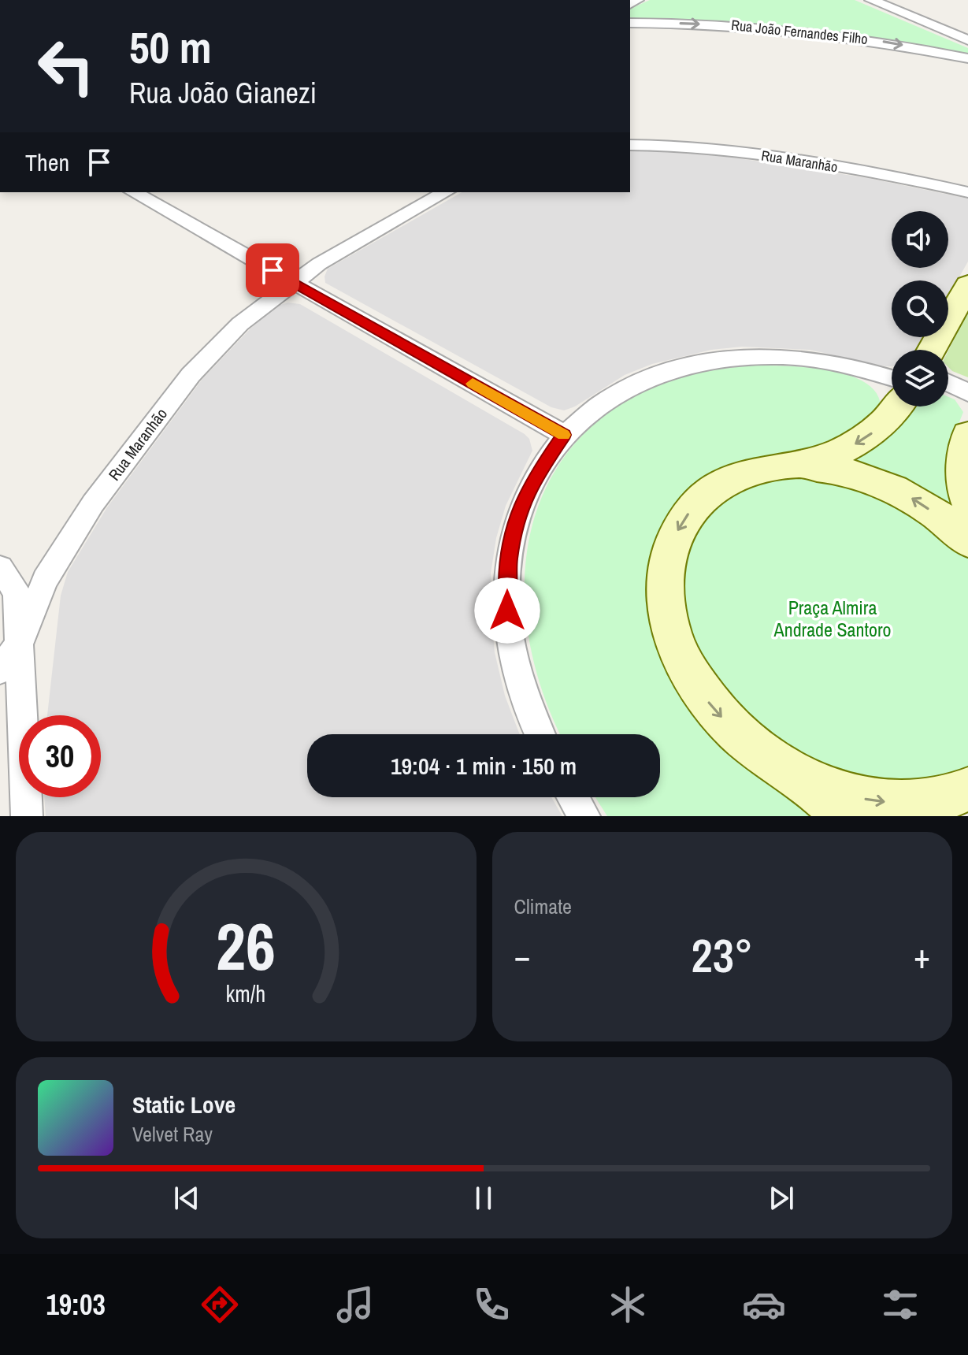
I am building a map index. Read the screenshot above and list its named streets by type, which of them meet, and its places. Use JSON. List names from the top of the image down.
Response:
{
  "streets": {
    "street": ["Rua João Fernandes Filho", "Rua Maranhão"]
  },
  "parks": ["Praça Almira Andrade Santoro"],
  "page": {
    "turn": ["50 m", "Rua João Gianezi"],
    "then": "Then",
    "limit": "30",
    "trip": "19:04 · 1 min · 150 m",
    "tile": "Climate",
    "heat": ["−", "23°", "+"],
    "song": ["Static Love", "Velvet Ray"],
    "tabs": "19:03",
    "gauge": ["26", "km/h"]
  }
}
